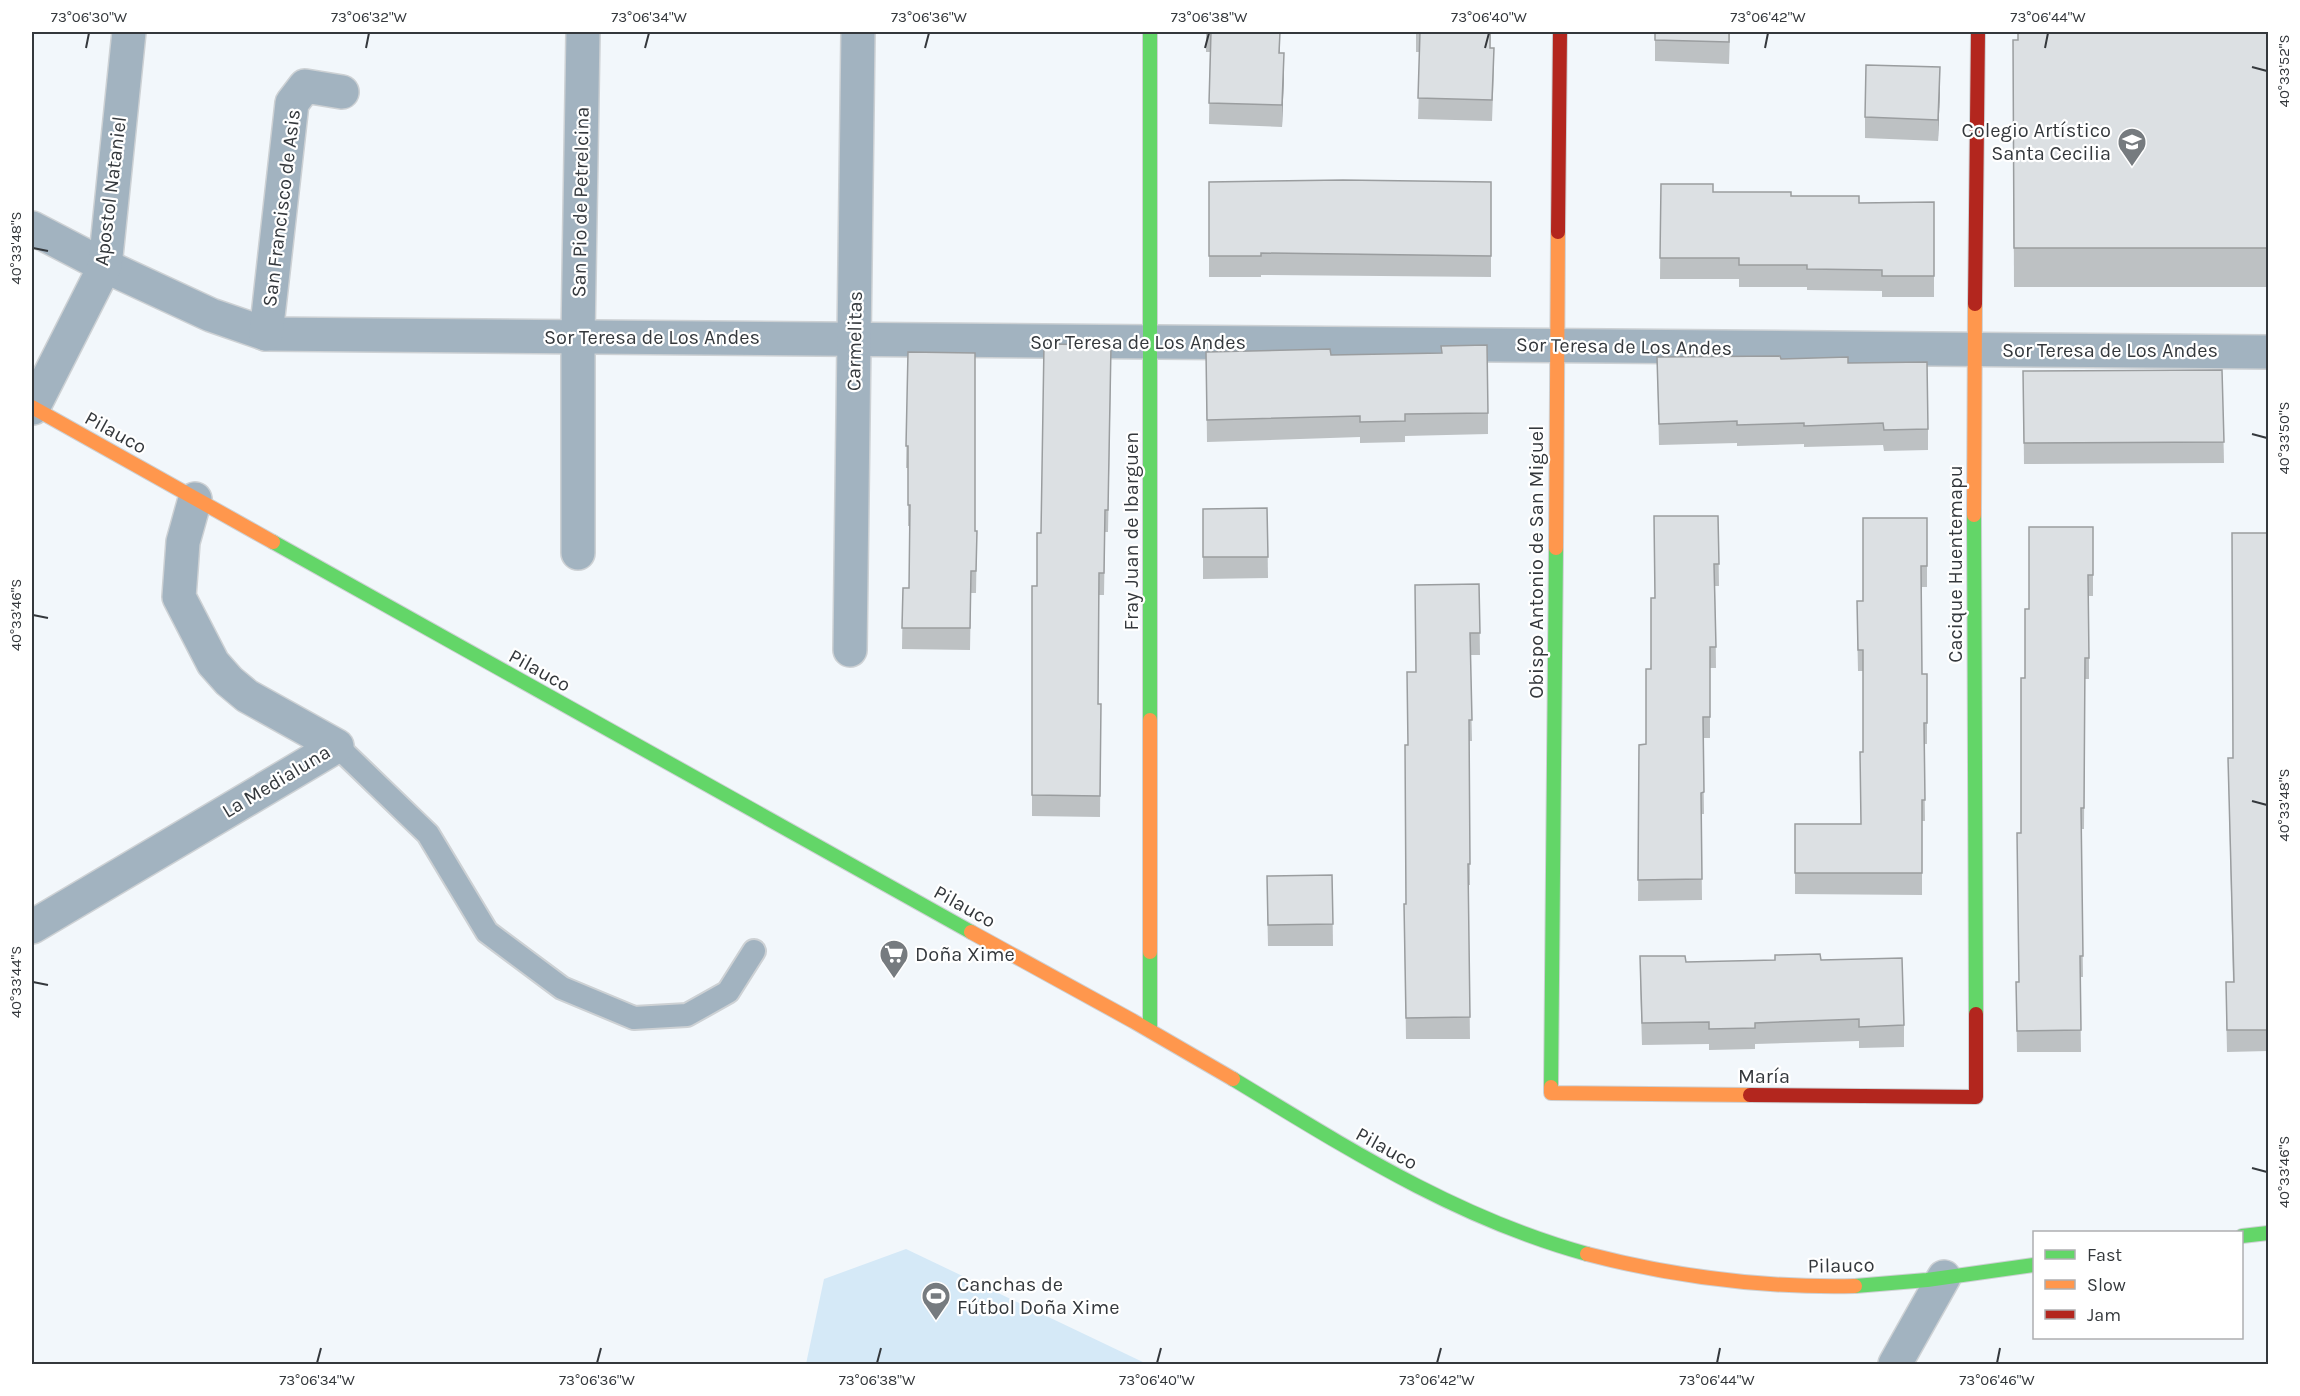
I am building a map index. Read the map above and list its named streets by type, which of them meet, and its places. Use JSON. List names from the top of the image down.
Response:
{
  "streets": {
    "street": [
      "Apostol Nataniel",
      "San Pio de Petrelcina",
      "San Francisco de Asis",
      "Sor Teresa de Los Andes",
      "Carmelitas",
      "Pilauco",
      "Fray Juan de Ibarguen",
      "Obispo Antonio de San Miguel",
      "Cacique Huentemapu",
      "La Medialuna",
      "María"
    ]
  },
  "crossings": [
    ["Apostol Nataniel", "Sor Teresa de Los Andes"],
    ["Apostol Nataniel", "Pilauco"],
    ["San Pio de Petrelcina", "Sor Teresa de Los Andes"],
    ["San Francisco de Asis", "Sor Teresa de Los Andes"],
    ["Sor Teresa de Los Andes", "Carmelitas"],
    ["Sor Teresa de Los Andes", "Fray Juan de Ibarguen"],
    ["Sor Teresa de Los Andes", "Obispo Antonio de San Miguel"],
    ["Sor Teresa de Los Andes", "Cacique Huentemapu"],
    ["Pilauco", "Fray Juan de Ibarguen"],
    ["Pilauco", "La Medialuna"],
    ["Obispo Antonio de San Miguel", "María"],
    ["Cacique Huentemapu", "María"]
  ],
  "places": {
    "school or university": ["Colegio Artístico Santa Cecilia"],
    "supermarket": ["Doña Xime"],
    "sports": ["Canchas de Fútbol Doña Xime"]
  },
  "legend": ["Fast", "Slow", "Jam"],
  "coordinates": [
    "73°06'30\"W",
    "73°06'32\"W",
    "73°06'34\"W",
    "73°06'36\"W",
    "73°06'38\"W",
    "73°06'40\"W",
    "73°06'42\"W",
    "73°06'44\"W",
    "40°33'52\"S",
    "40°33'48\"S",
    "40°33'50\"S",
    "40°33'46\"S",
    "40°33'44\"S",
    "73°06'46\"W"
  ]
}
